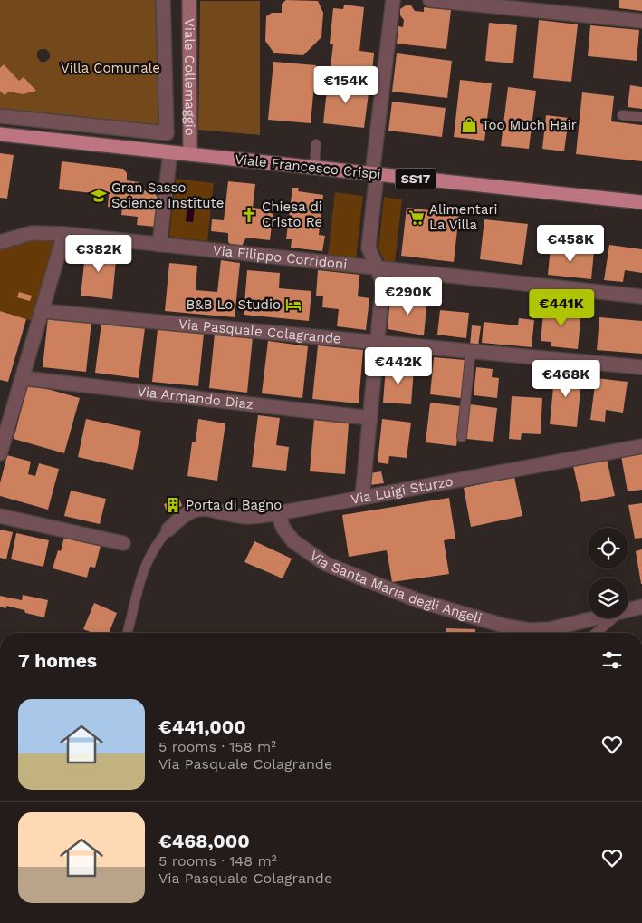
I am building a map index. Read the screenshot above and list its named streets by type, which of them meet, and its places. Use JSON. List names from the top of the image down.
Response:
{
  "streets": {
    "main road": ["Viale Collemaggio", "Viale Francesco Crispi", "SS17"],
    "street": [
      "Via Filippo Corridoni",
      "Via Pasquale Colagrande",
      "Via Armando Diaz",
      "Via Luigi Sturzo",
      "Via Santa Maria degli Angeli"
    ]
  },
  "crossings": [
    ["Viale Collemaggio", "Viale Francesco Crispi"],
    ["Via Luigi Sturzo", "Via Santa Maria degli Angeli"]
  ],
  "parks": ["Villa Comunale"],
  "places": {
    "shop": ["Too Much Hair"],
    "school or university": ["Gran Sasso Science Institute"],
    "church": ["Chiesa di Cristo Re"],
    "supermarket": ["Alimentari La Villa"],
    "hotel": ["B&B Lo Studio"],
    "building": ["Porta di Bagno"]
  },
  "page": {
    "price": [
      "€154K",
      "€458K",
      "€382K",
      "€290K",
      "€441K",
      "€442K",
      "€468K"
    ],
    "heading": "7 homes",
    "list": [
      {
        "name": "€441,000",
        "note": "5 rooms · 158 m² · Via Pasquale Colagrande"
      },
      {
        "name": "€468,000",
        "note": "5 rooms · 148 m² · Via Pasquale Colagrande"
      }
    ]
  }
}
